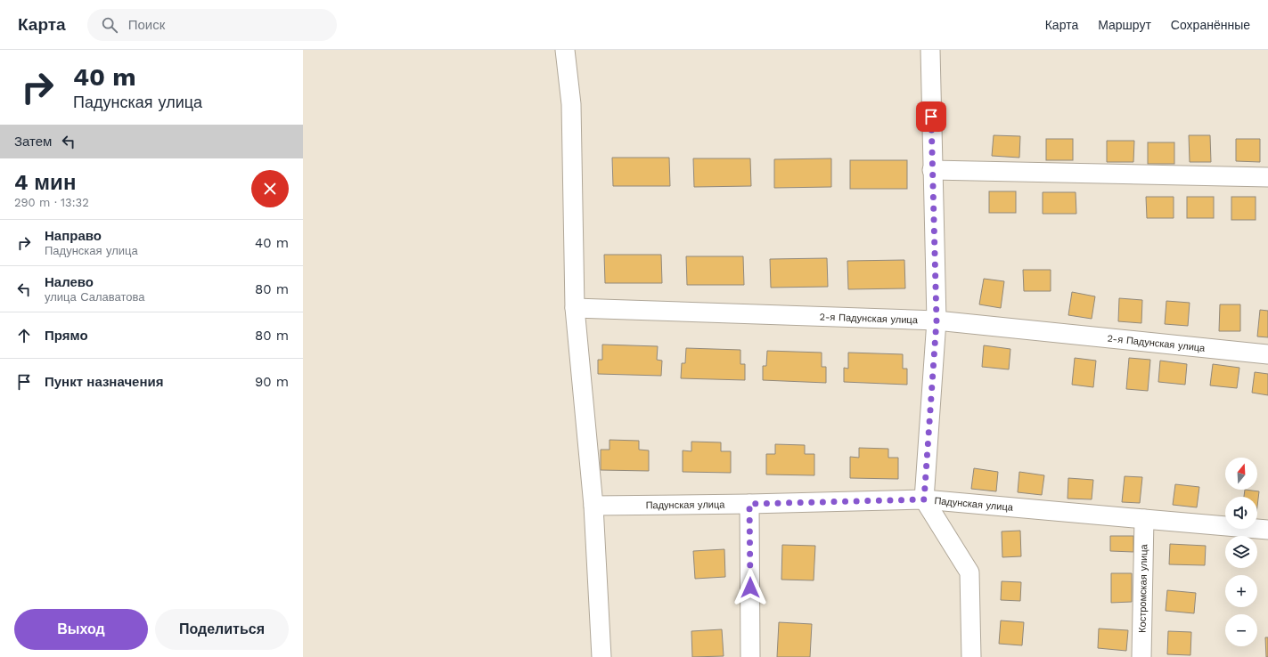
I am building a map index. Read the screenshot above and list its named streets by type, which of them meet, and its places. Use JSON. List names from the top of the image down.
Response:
{
  "streets": {
    "street": ["2-я Падунская улица", "Падунская улица", "Костромская улица"]
  },
  "crossings": [
    ["Падунская улица", "Костромская улица"]
  ],
  "north": "top",
  "page": {
    "header": "Карта",
    "search": "Поиск",
    "nav": ["Карта", "Маршрут", "Сохранённые"],
    "turn": ["40 m", "Падунская улица"],
    "then": "Затем",
    "heading": ["4 мин", "290 m · 13:32"],
    "list": [
      {
        "name": "Направо",
        "note": "Падунская улица",
        "value": "40 m"
      },
      {
        "name": "Налево",
        "note": "улица Салаватова",
        "value": "80 m"
      },
      {
        "name": "Прямо",
        "value": "80 m"
      },
      {
        "name": "Пункт назначения",
        "value": "90 m"
      }
    ],
    "map_buttons": ["+", "−"],
    "buttons": ["Выход", "Поделиться"]
  }
}
